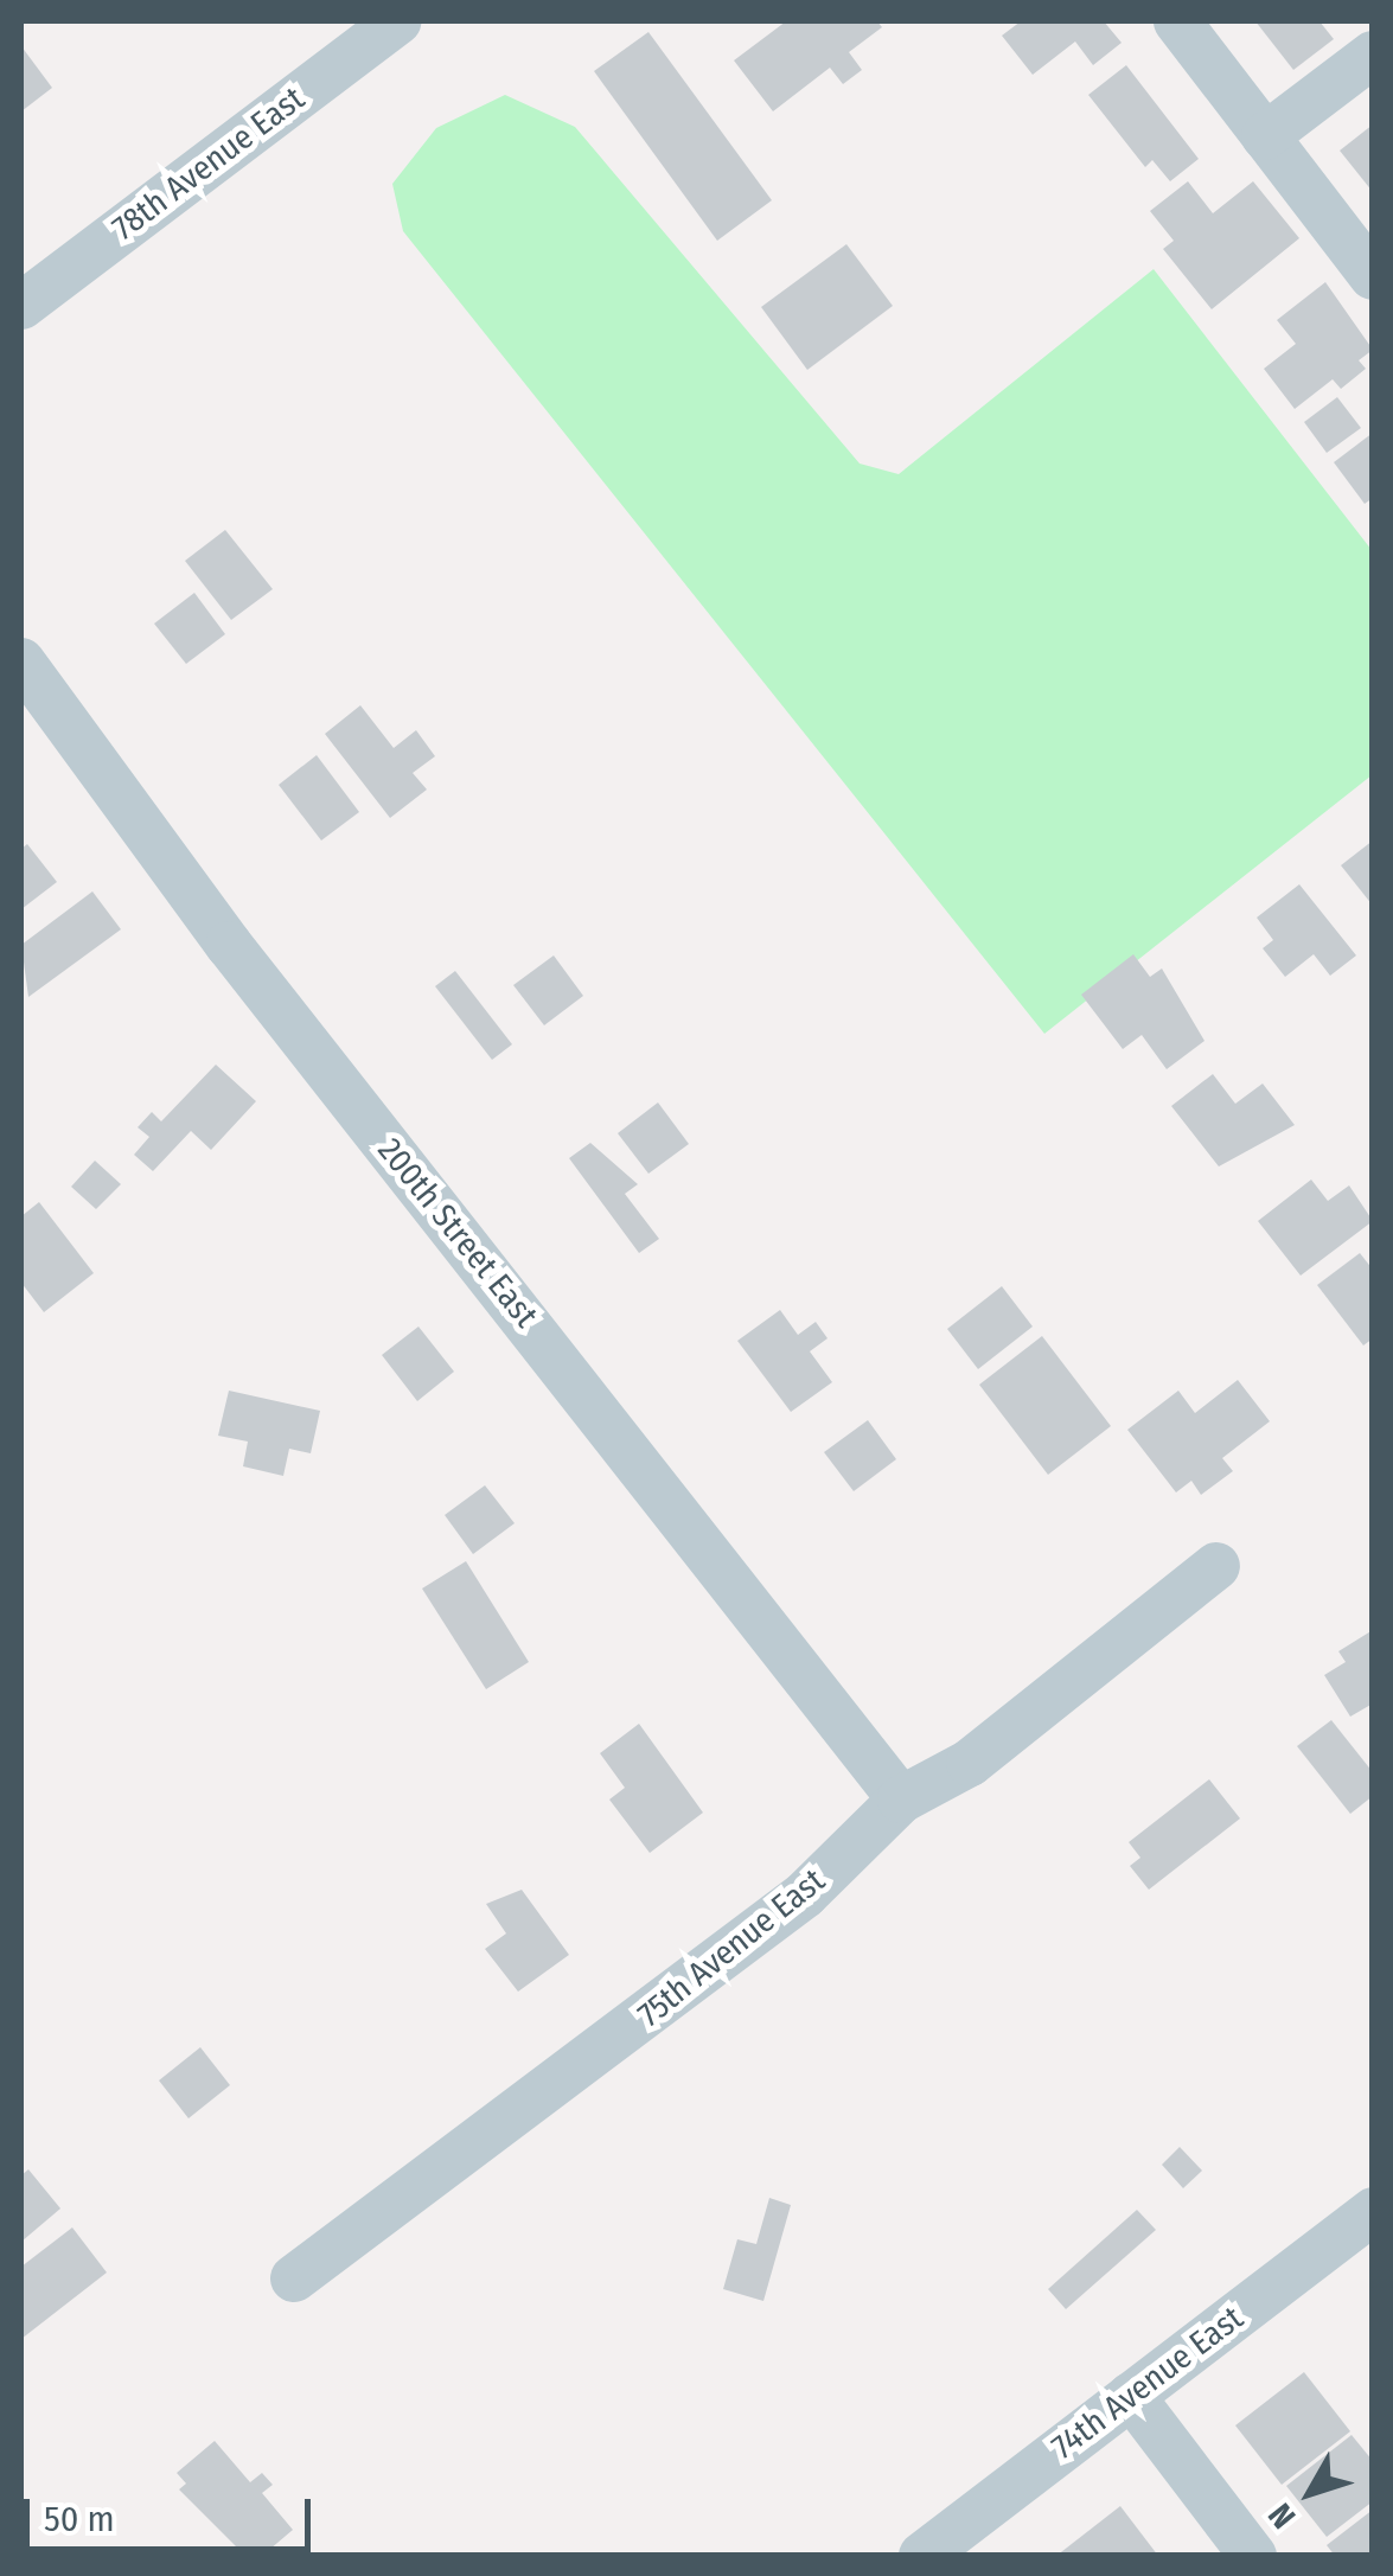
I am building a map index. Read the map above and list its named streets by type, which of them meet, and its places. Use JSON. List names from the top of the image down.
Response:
{
  "streets": {
    "street": [
      "78th Avenue East",
      "200th Street East",
      "75th Avenue East",
      "74th Avenue East"
    ]
  },
  "crossings": [
    ["200th Street East", "75th Avenue East"]
  ],
  "scale_bar": "50 m",
  "north": "bottom left"
}
